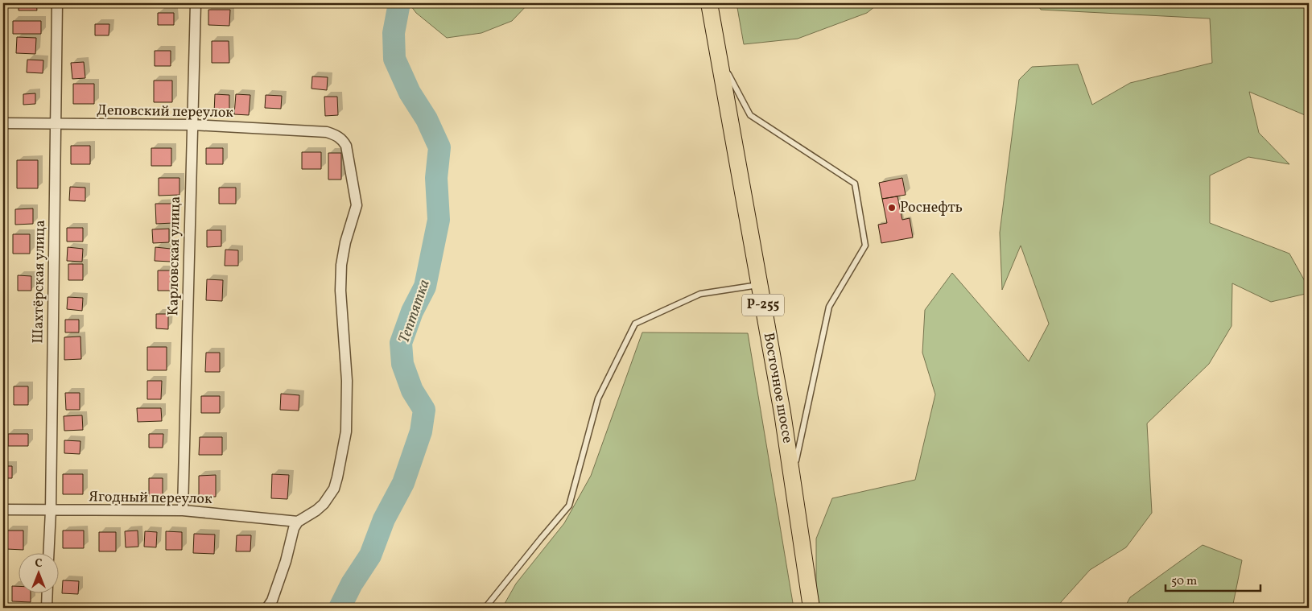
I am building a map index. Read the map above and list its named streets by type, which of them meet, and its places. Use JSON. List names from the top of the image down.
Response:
{
  "streets": {
    "highway": ["Р-255", "Восточное шоссе"],
    "street": [
      "Деповский переулок",
      "Карловская улица",
      "Шахтёрская улица",
      "Ягодный переулок"
    ]
  },
  "crossings": [
    ["Деповский переулок", "Карловская улица"],
    ["Деповский переулок", "Шахтёрская улица"],
    ["Деповский переулок", "Ягодный переулок"],
    ["Карловская улица", "Ягодный переулок"],
    ["Шахтёрская улица", "Ягодный переулок"]
  ],
  "water": ["Тептятка"],
  "places": ["Роснефть"],
  "scale_bar": "50 m",
  "north": "top"
}
